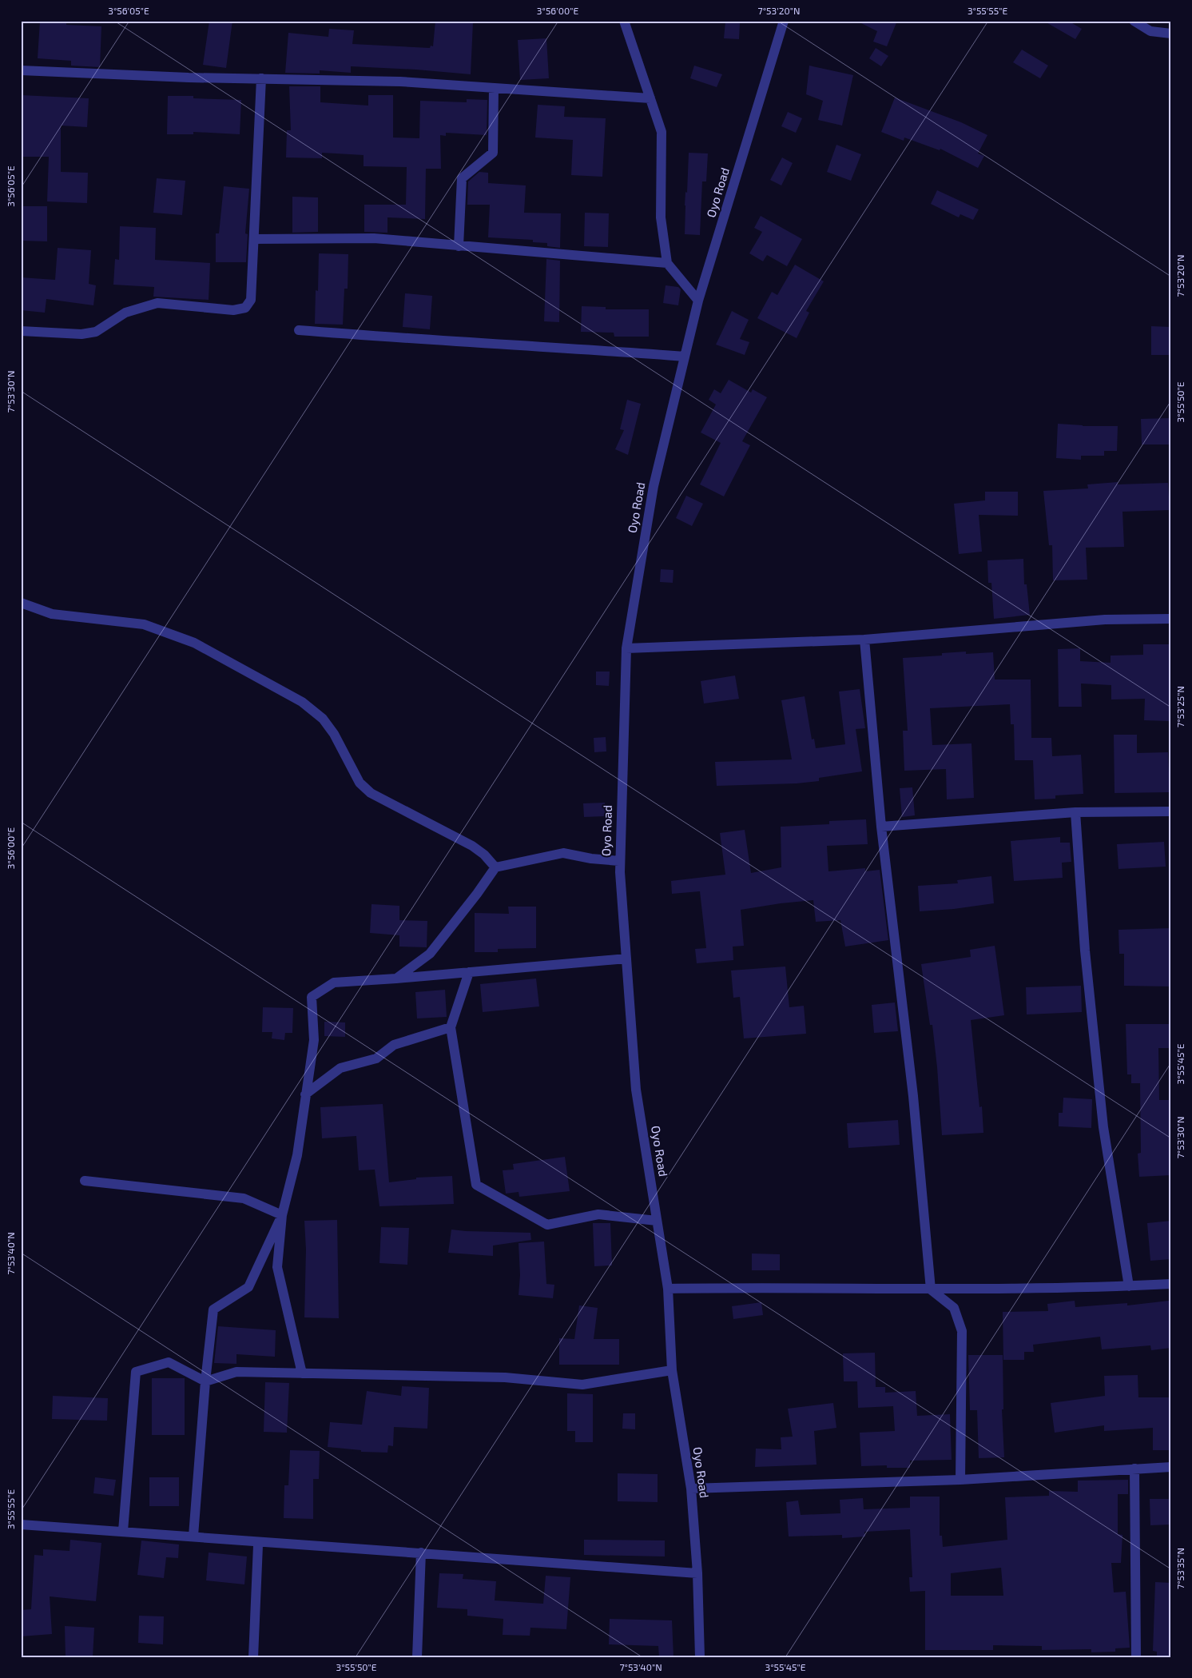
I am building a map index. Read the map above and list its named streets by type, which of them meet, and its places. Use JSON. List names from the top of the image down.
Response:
{
  "streets": {
    "street": ["Oyo Road"]
  },
  "coordinates": [
    "3°56'05\"E",
    "3°56'00\"E",
    "7°53'20\"N",
    "3°55'55\"E",
    "7°53'30\"N",
    "3°55'50\"E",
    "7°53'25\"N",
    "3°55'45\"E",
    "7°53'40\"N",
    "7°53'35\"N"
  ]
}
